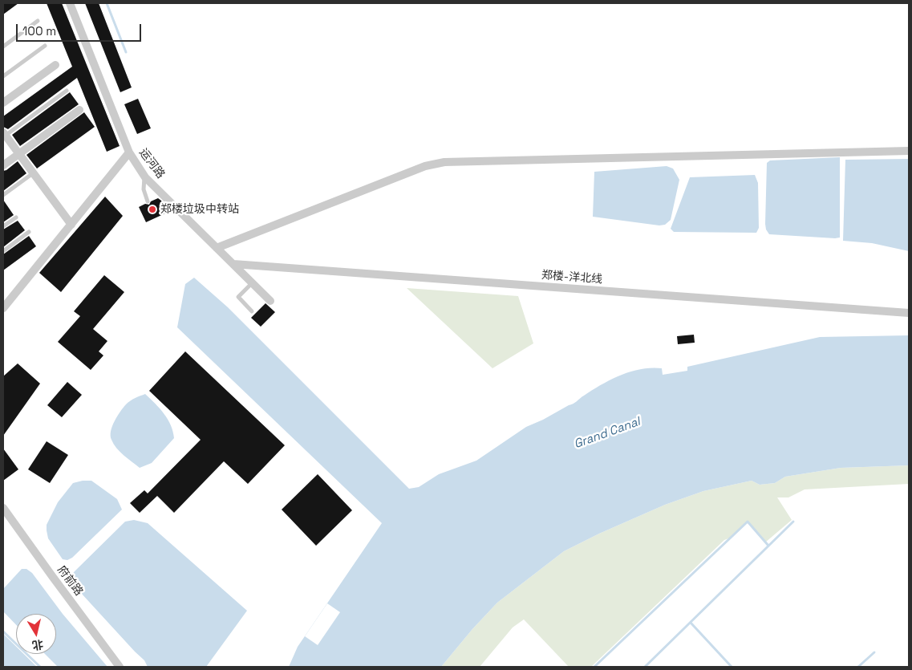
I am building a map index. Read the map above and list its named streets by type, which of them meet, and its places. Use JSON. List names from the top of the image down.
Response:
{
  "streets": {
    "street": ["运河路", "郑楼-洋北线", "府前路"]
  },
  "crossings": [
    ["运河路", "郑楼-洋北线"]
  ],
  "water": ["Grand Canal"],
  "places": ["郑楼垃圾中转站"],
  "scale_bar": "100 m",
  "north": "bottom"
}
